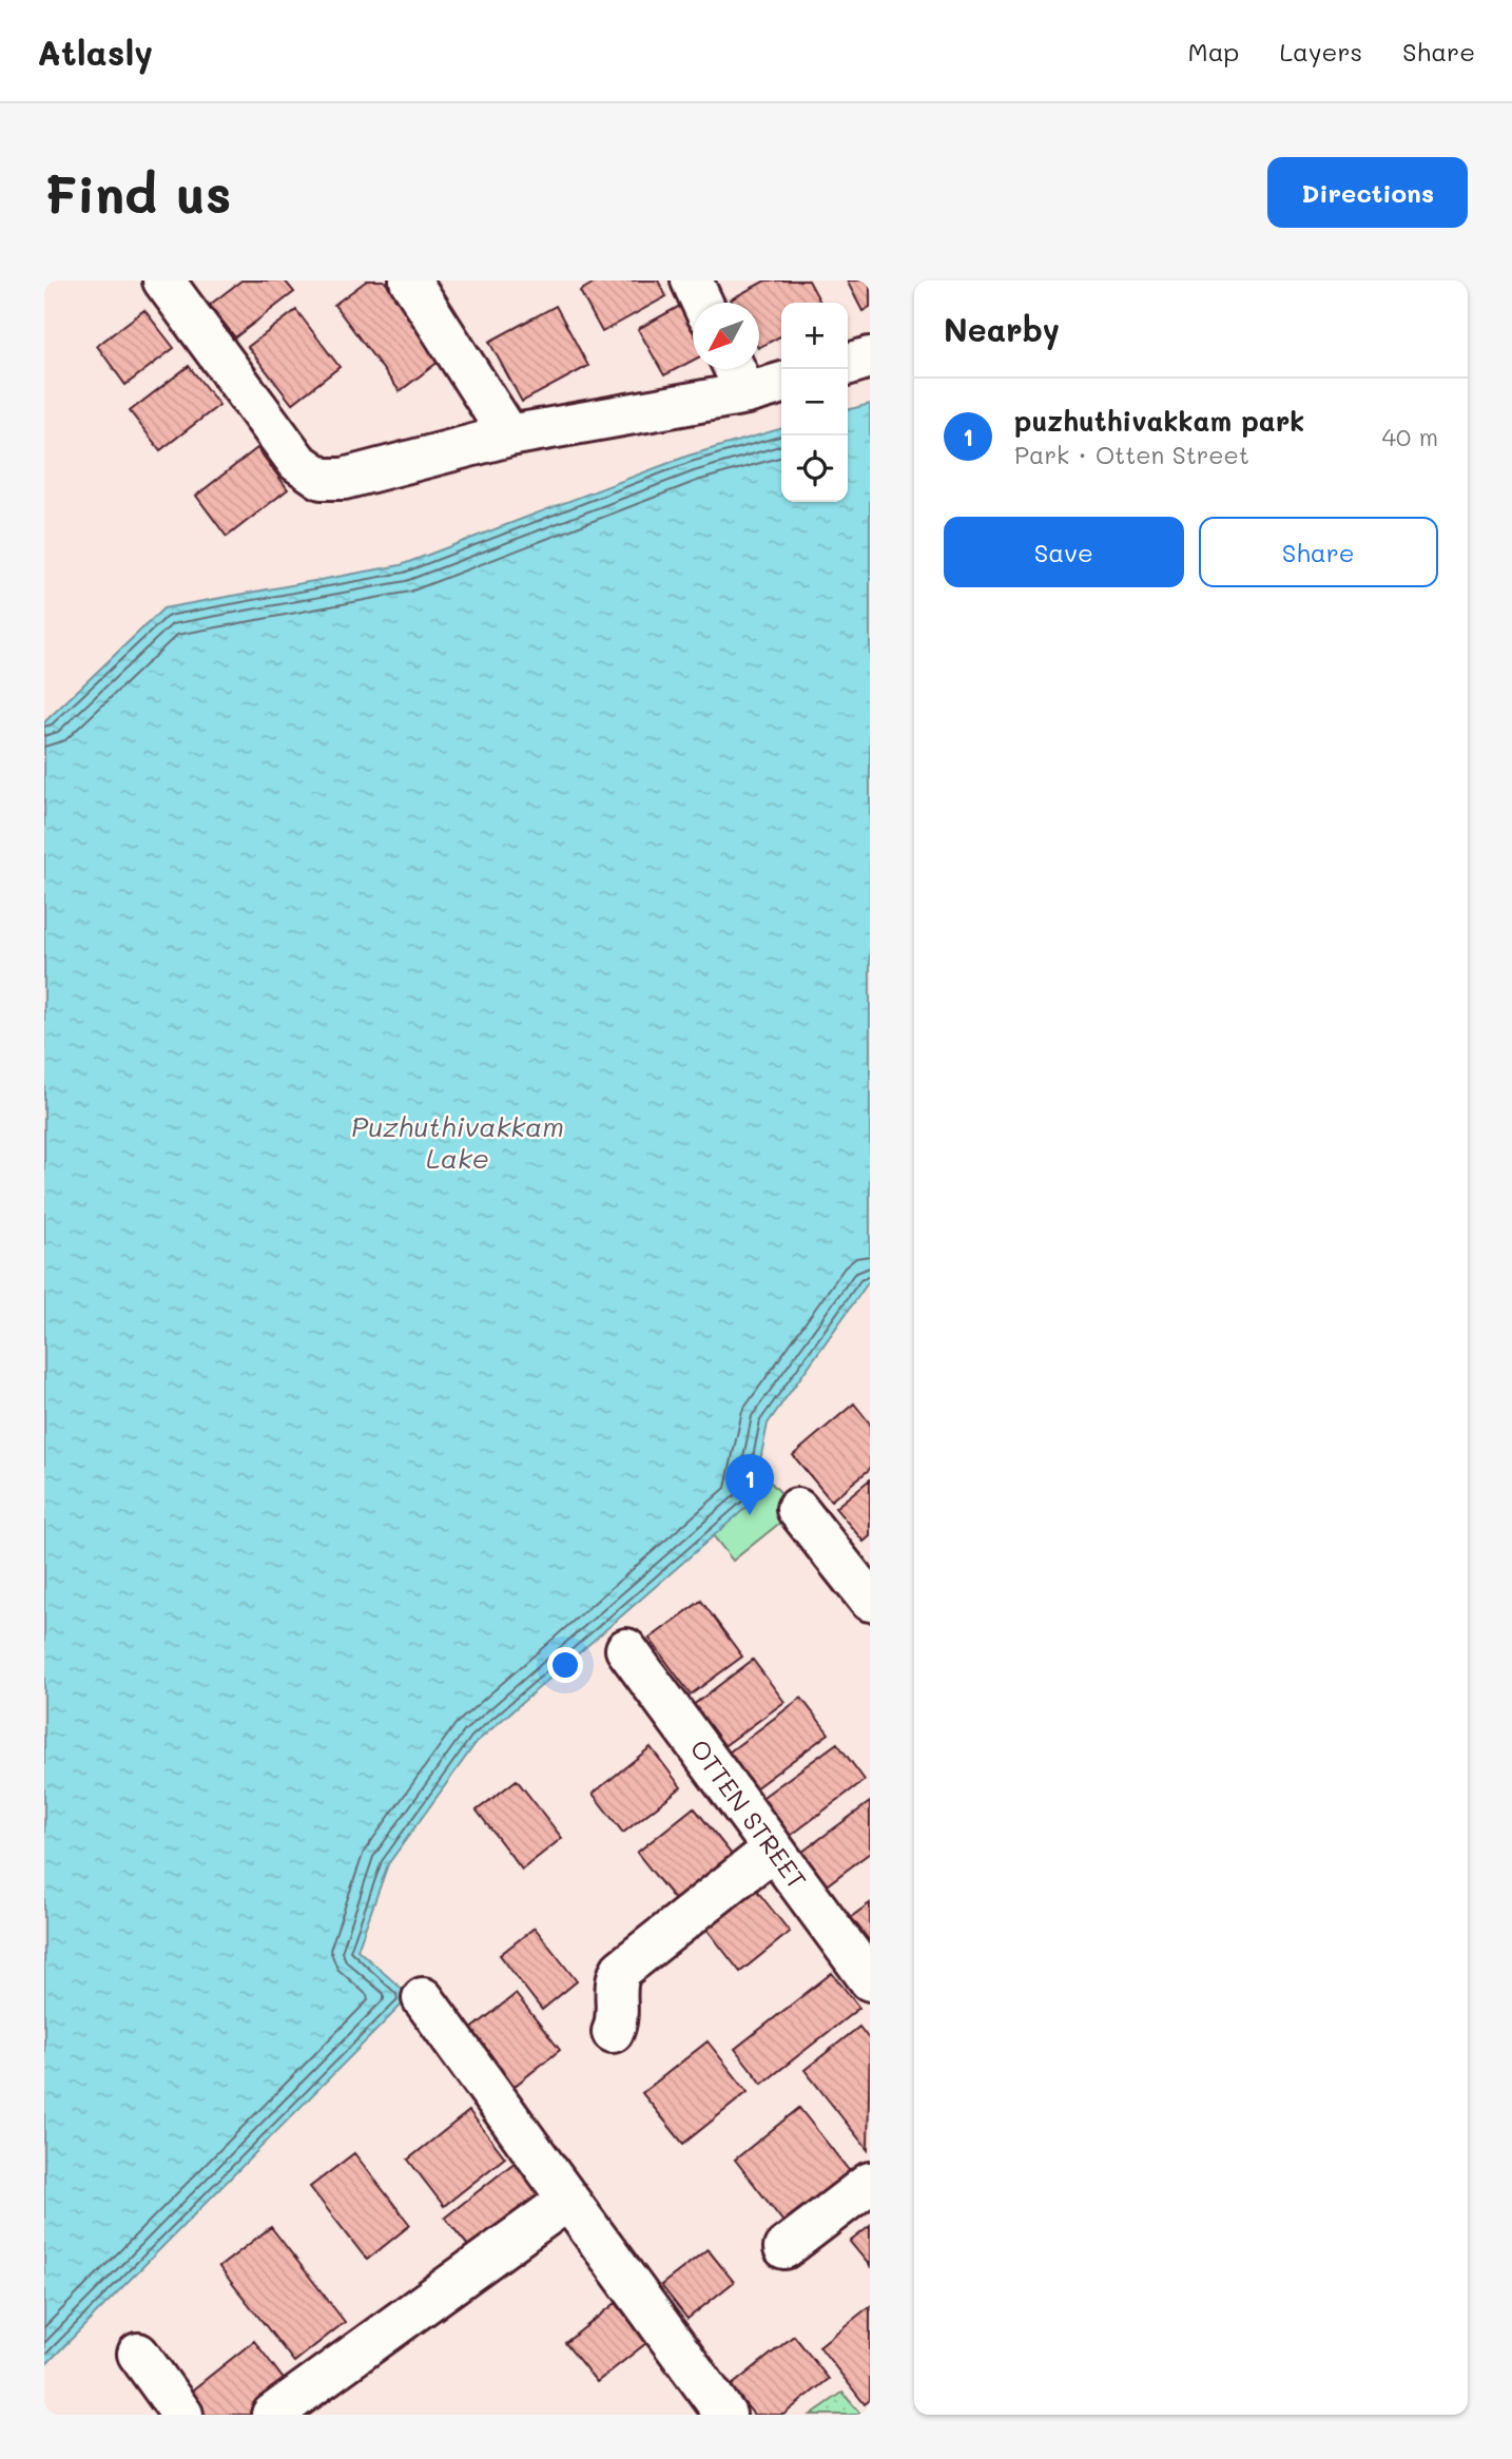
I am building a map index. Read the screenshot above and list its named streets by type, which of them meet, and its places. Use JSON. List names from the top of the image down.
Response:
{
  "streets": {
    "street": ["OTTEN STREET"]
  },
  "water": ["Puzhuthivakkam Lake"],
  "north": "bottom left",
  "page": {
    "header": "Atlasly",
    "nav": ["Map", "Layers", "Share"],
    "buttons": [
      "Directions",
      ["Save", "Share"]
    ],
    "title": "Find us",
    "heading": "Nearby",
    "map_buttons": ["+", "−"],
    "list": [
      {
        "mark": "1",
        "name": "puzhuthivakkam park",
        "note": "Park · Otten Street",
        "value": "40 m"
      }
    ],
    "pins": "1"
  }
}
